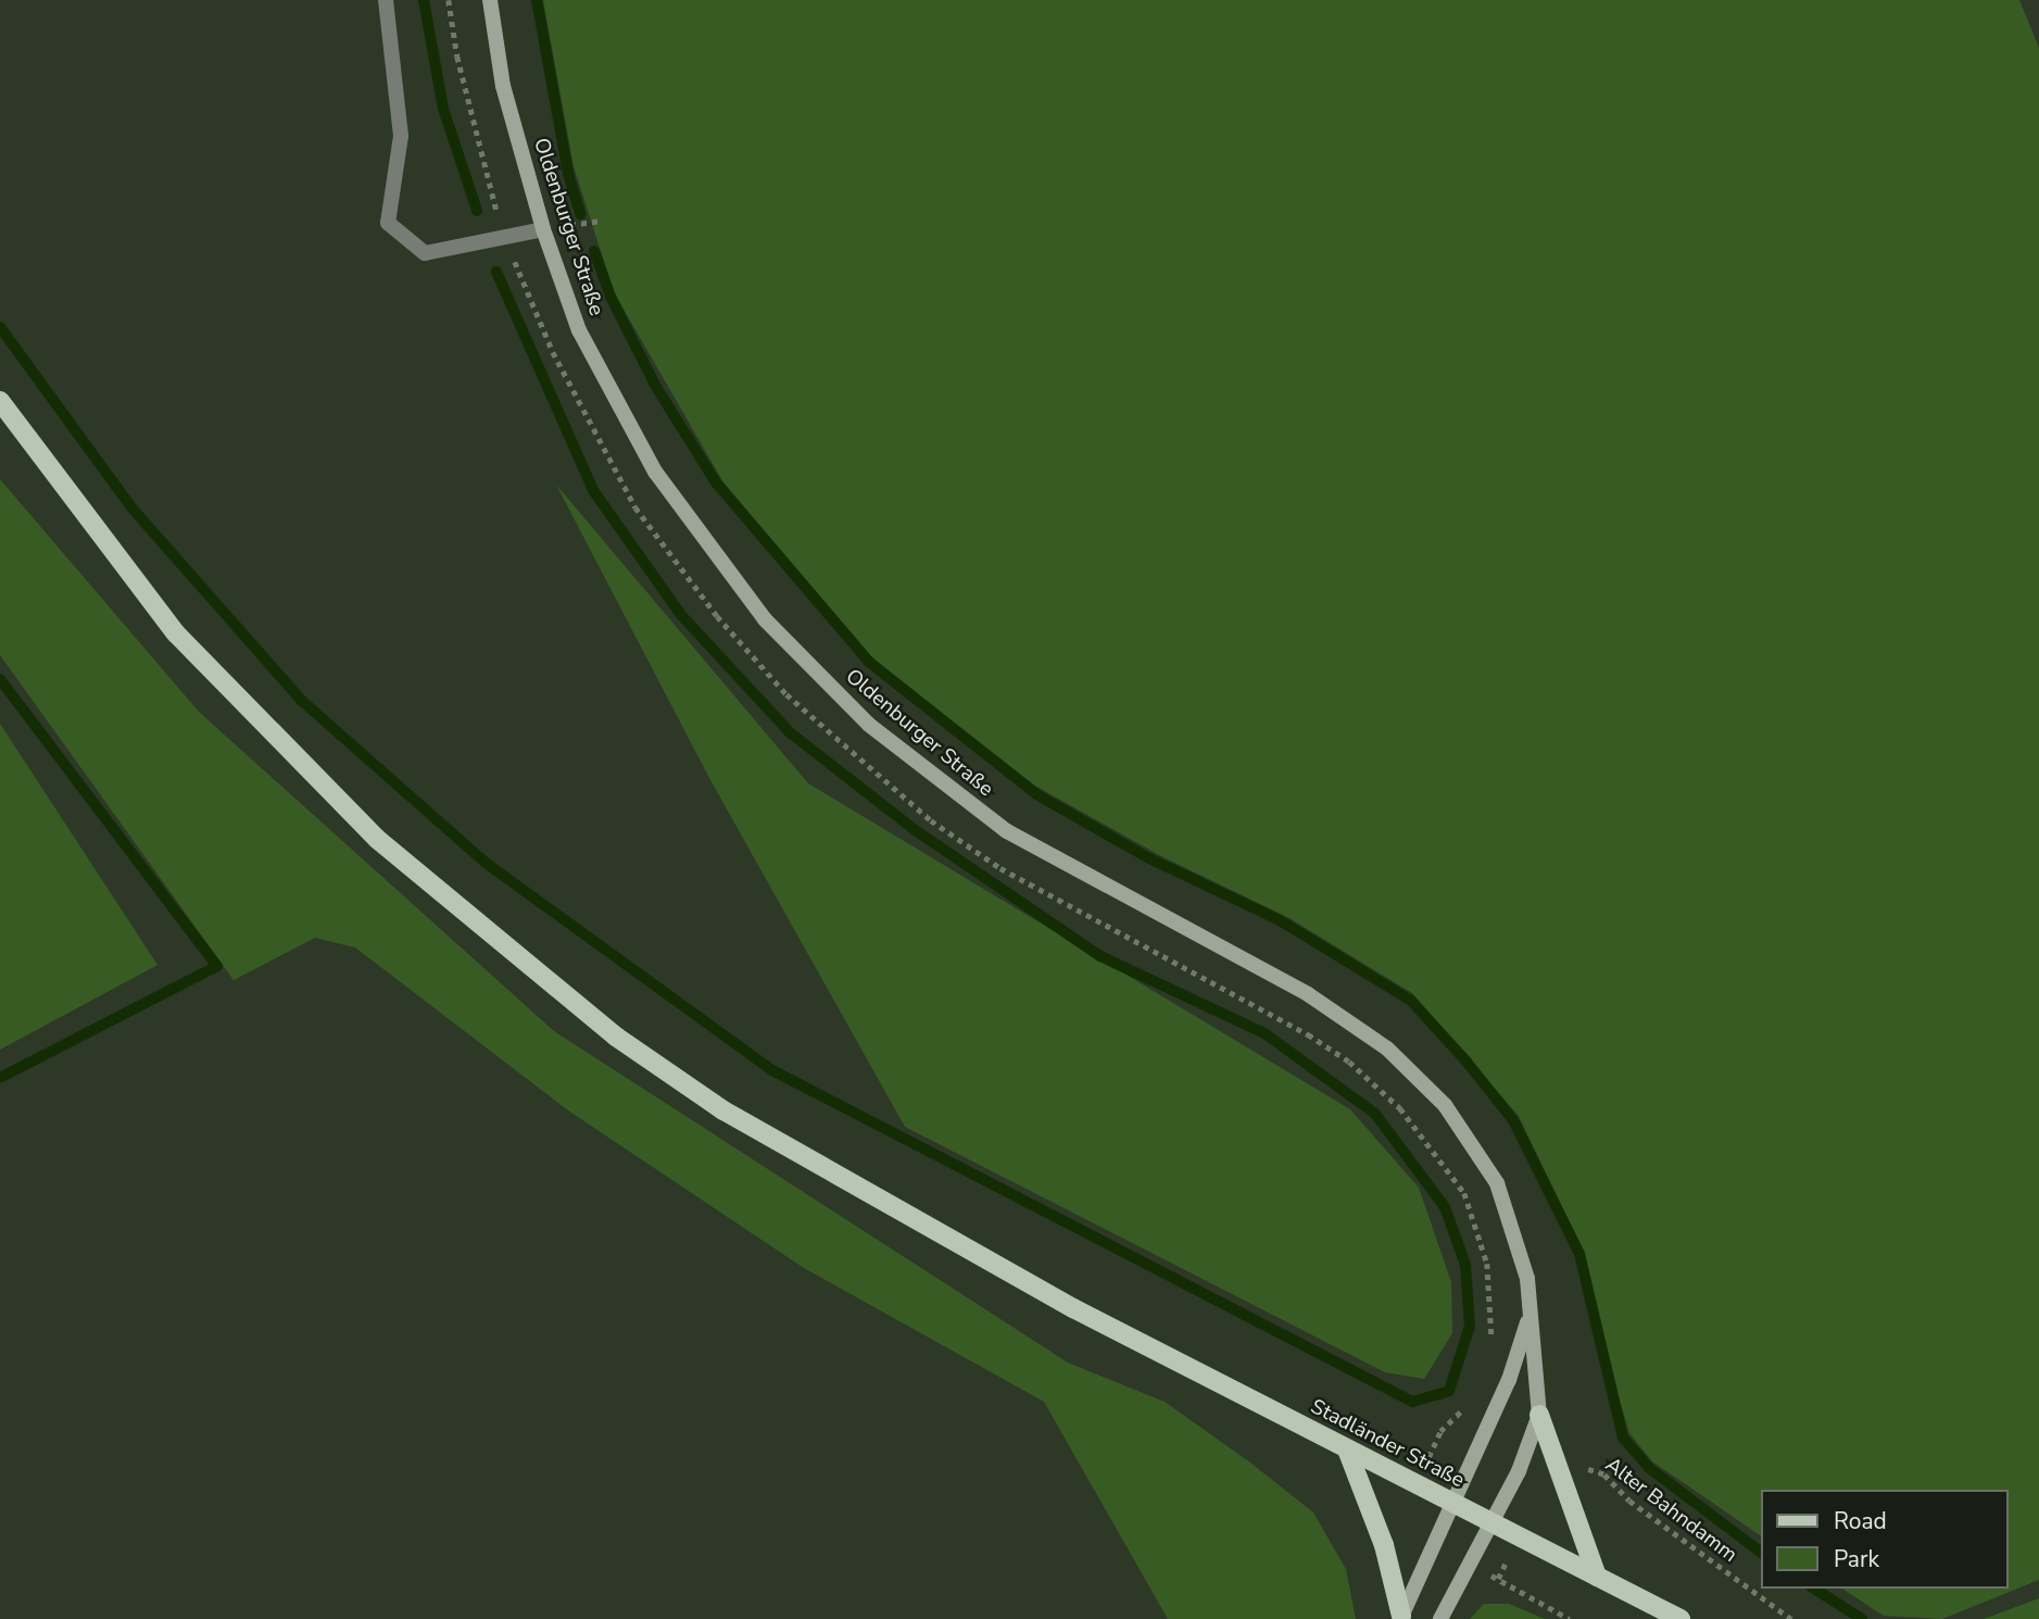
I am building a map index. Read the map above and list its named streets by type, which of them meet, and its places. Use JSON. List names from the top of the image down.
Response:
{
  "streets": {
    "main road": ["Stadländer Straße"],
    "street": ["Oldenburger Straße"],
    "path": ["Alter Bahndamm"]
  },
  "crossings": [
    ["Oldenburger Straße", "Stadländer Straße"]
  ],
  "legend": ["Road", "Park"]
}
